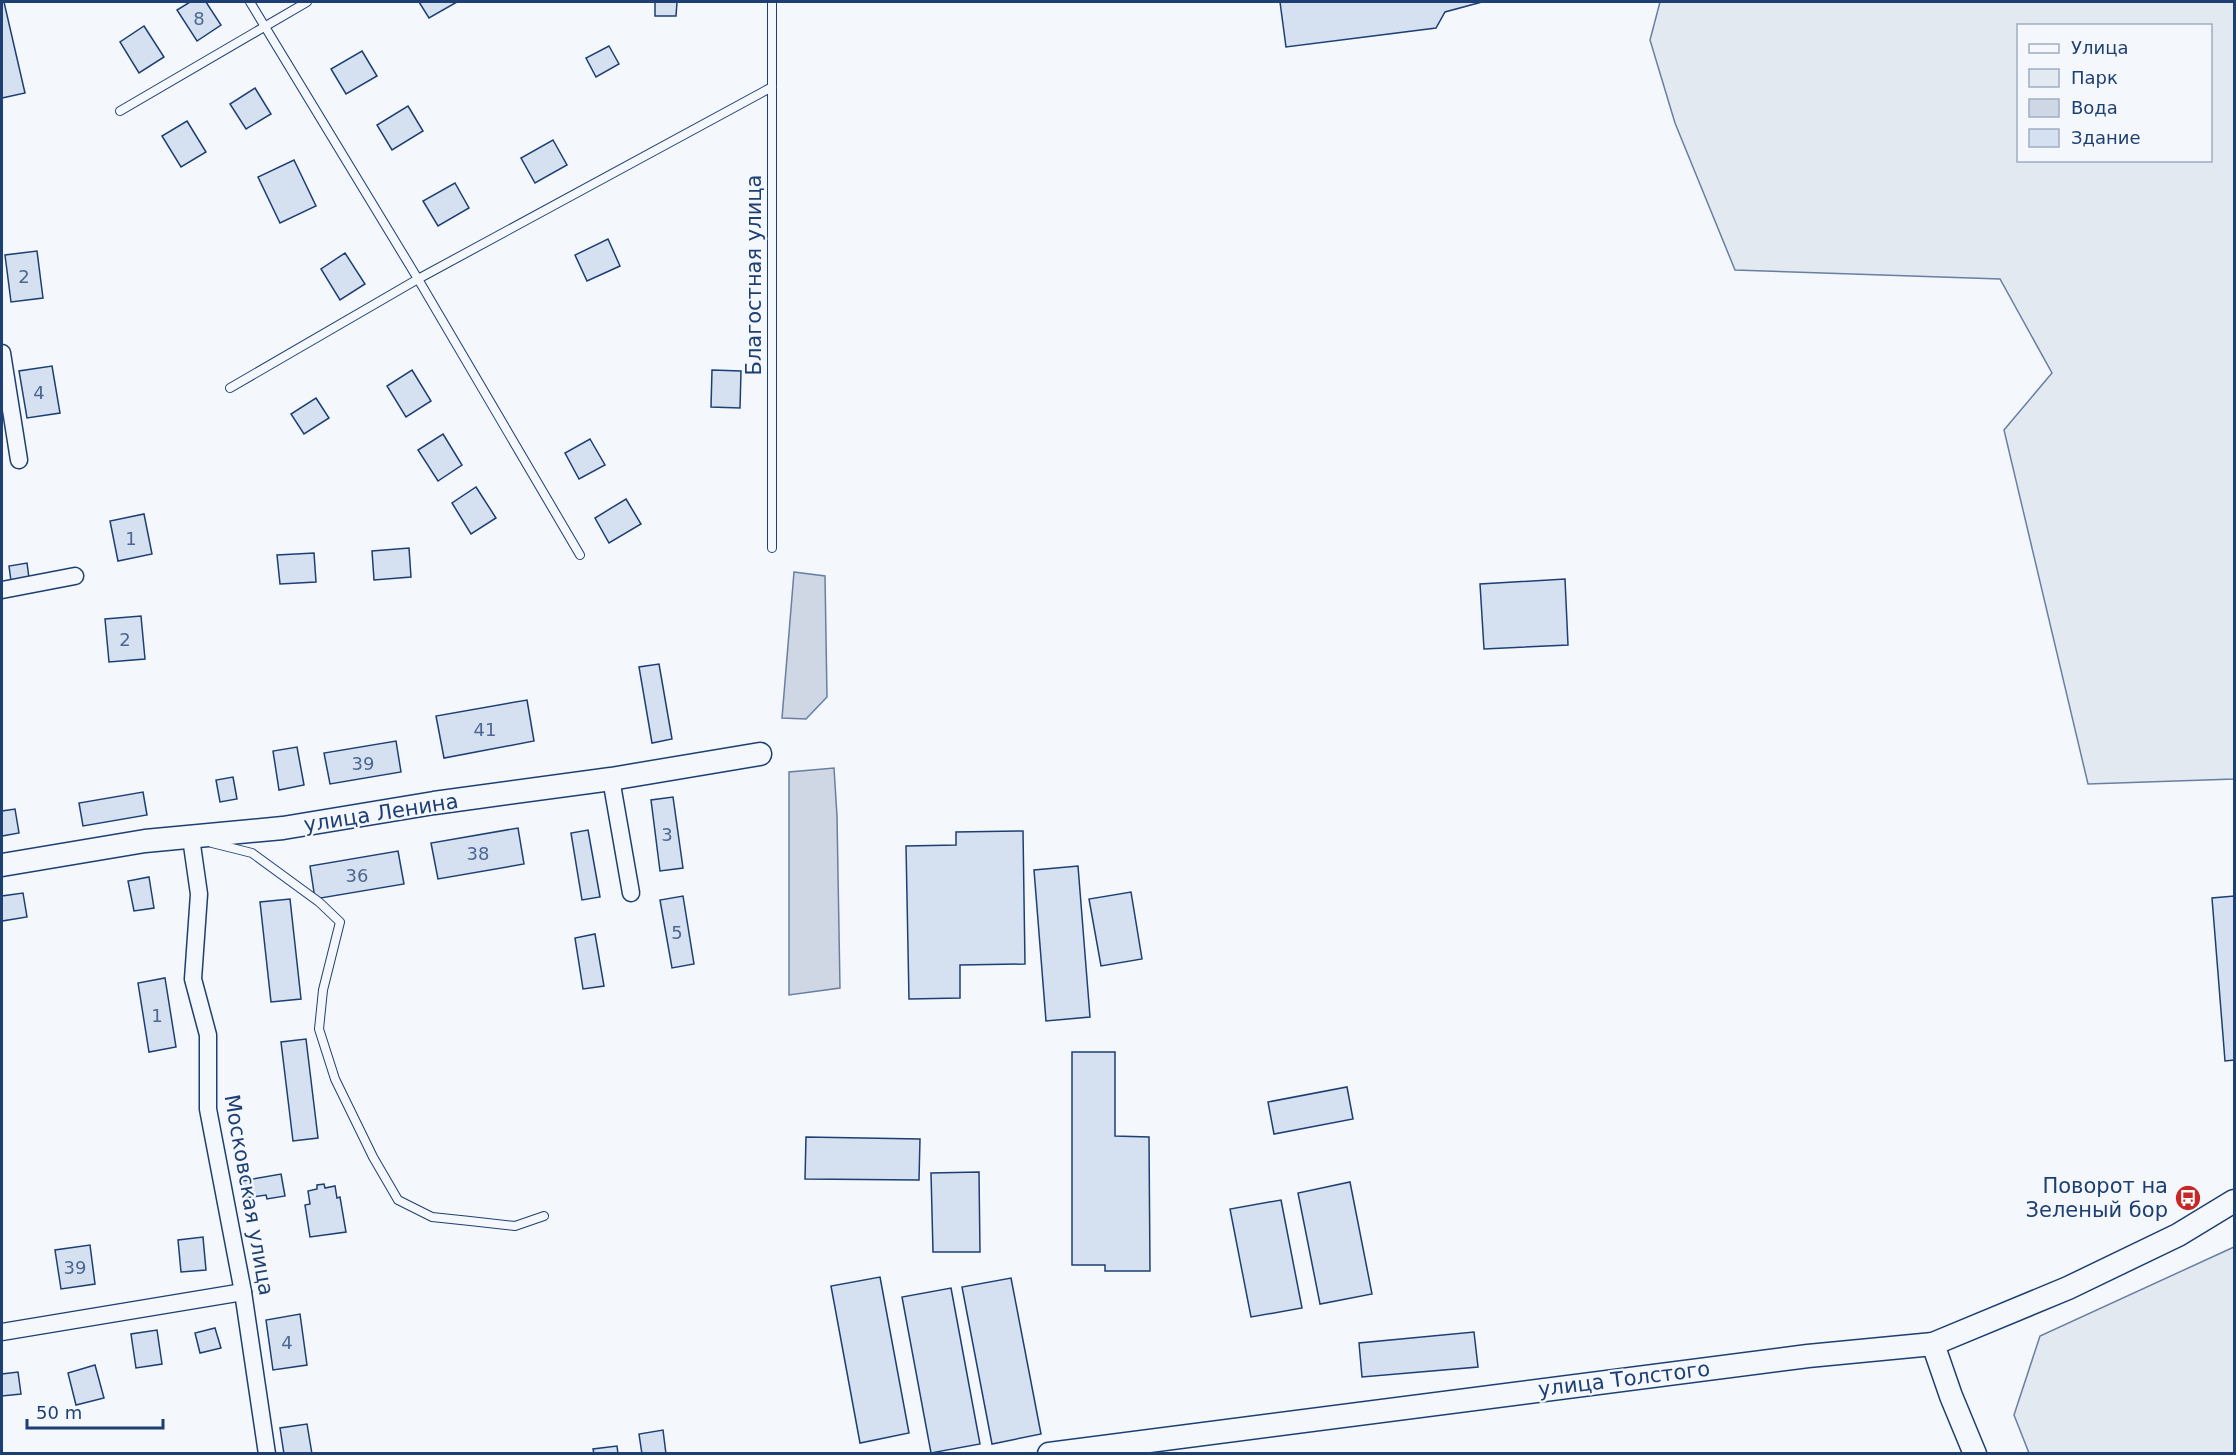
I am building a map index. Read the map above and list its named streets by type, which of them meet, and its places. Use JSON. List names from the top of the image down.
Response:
{
  "streets": {
    "street": ["улица Ленина", "Московская улица", "улица Толстого"],
    "lane": ["Благостная улица"]
  },
  "crossings": [
    ["улица Ленина", "Московская улица"]
  ],
  "places": {
    "bus stop": ["Поворот на Зеленый бор"]
  },
  "house_numbers": [
    "8",
    "2",
    "4",
    "1",
    "2",
    "41",
    "39",
    "3",
    "38",
    "36",
    "5",
    "1",
    "39",
    "4"
  ],
  "legend": [
    "Улица",
    "Парк",
    "Вода",
    "Здание"
  ],
  "scale_bar": "50 m"
}
